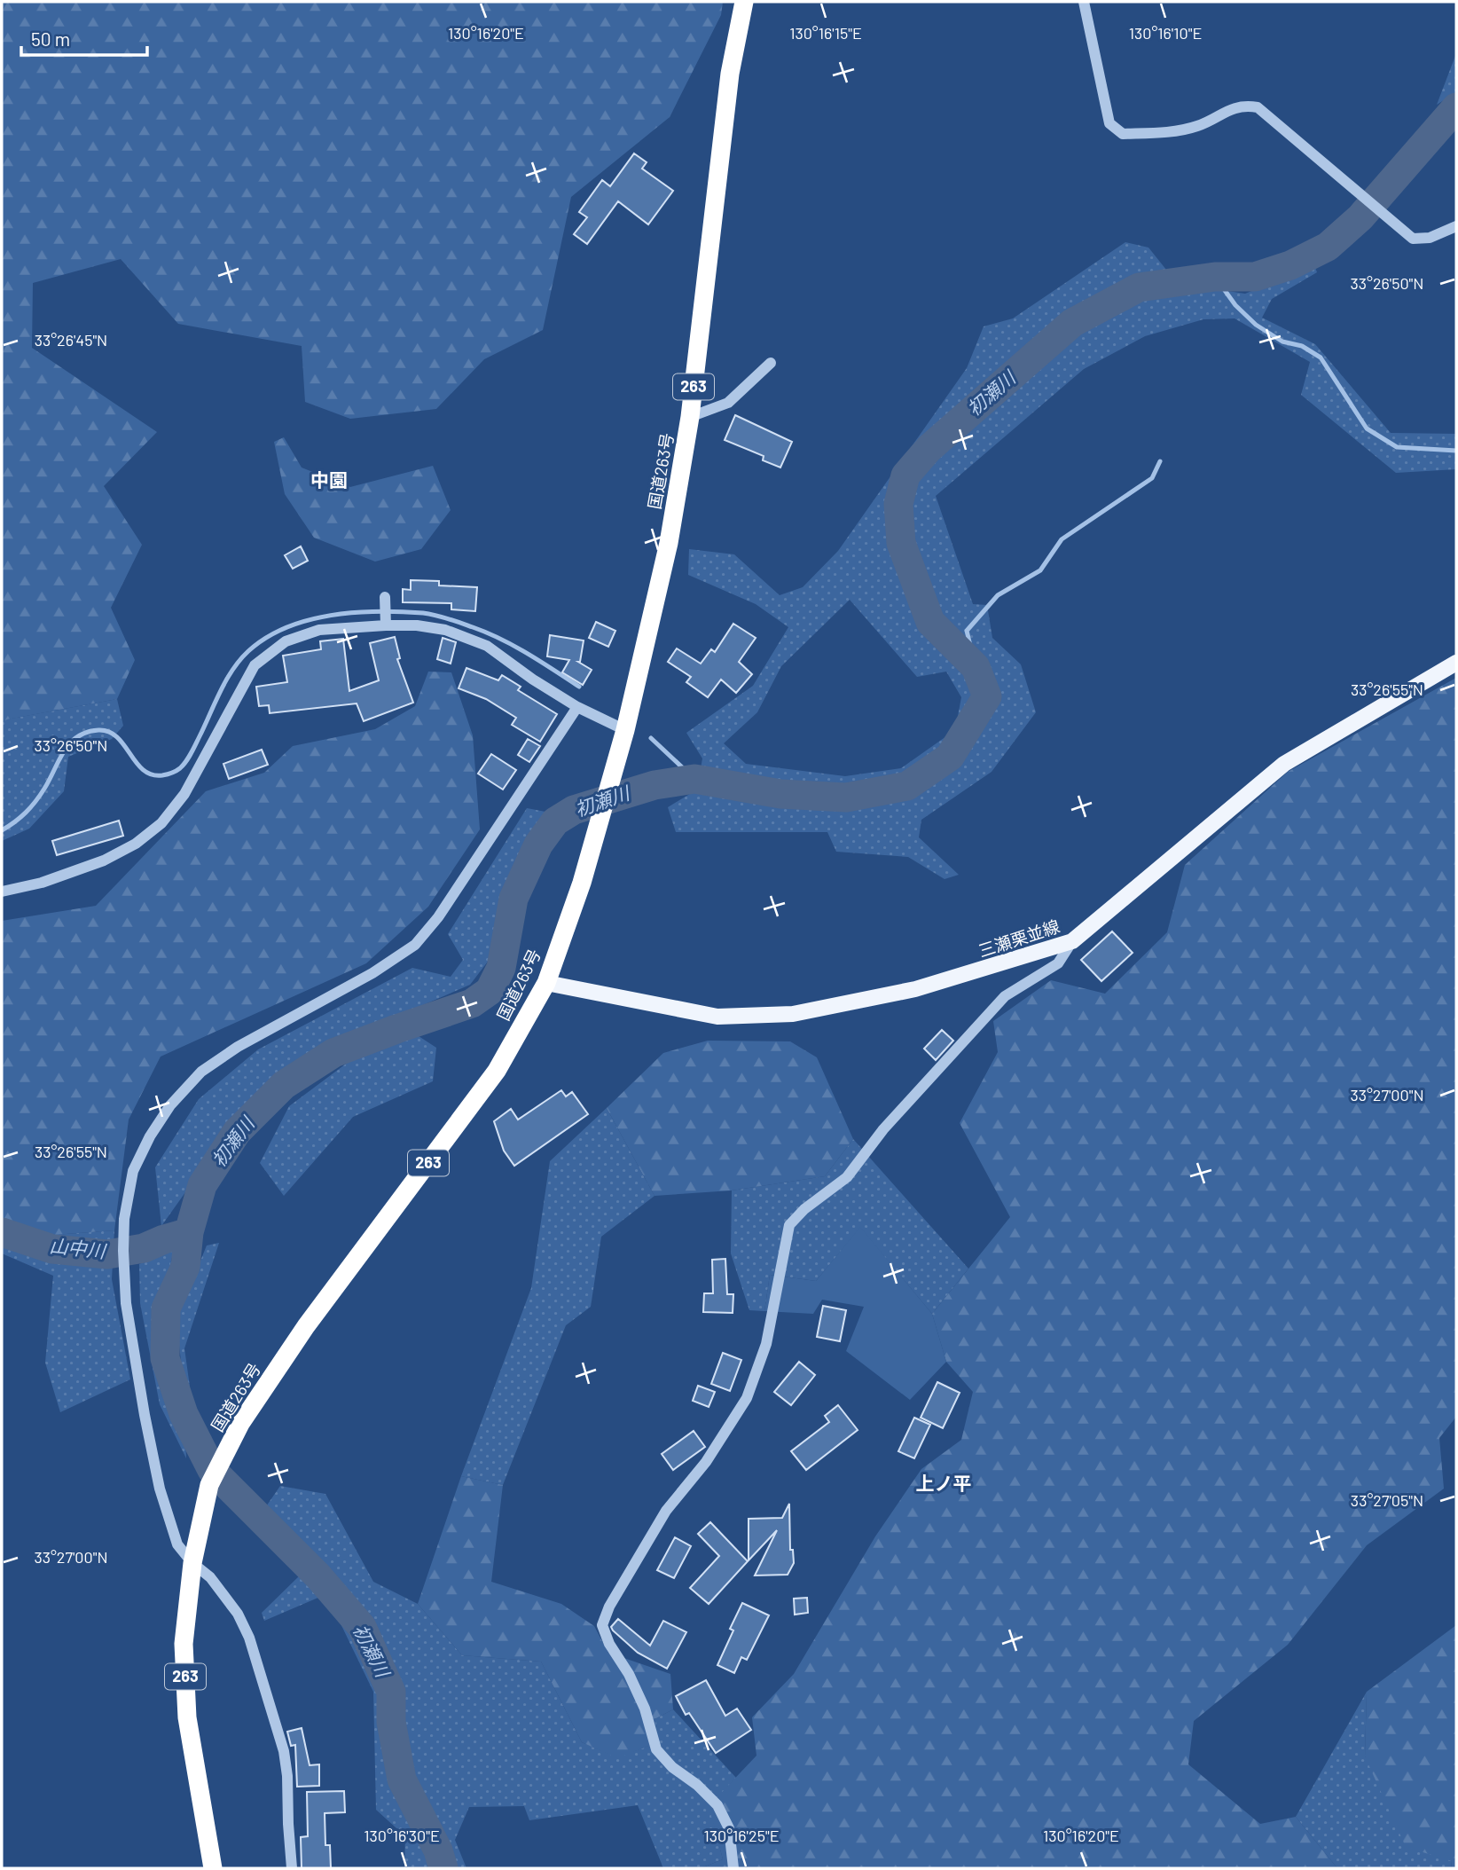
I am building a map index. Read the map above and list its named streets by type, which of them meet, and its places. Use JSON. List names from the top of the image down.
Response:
{
  "streets": {
    "highway": ["263", "国道263号"],
    "main road": ["三瀬栗並線"]
  },
  "crossings": [
    ["国道263号", "三瀬栗並線"]
  ],
  "districts": ["中園", "上ノ平"],
  "water": ["初瀬川", "山中川"],
  "scale_bar": "50 m",
  "coordinates": [
    "130°16'20\"E",
    "130°16'15\"E",
    "130°16'10\"E",
    "33°26'50\"N",
    "33°26'45\"N",
    "33°26'55\"N",
    "33°27'00\"N",
    "33°27'05\"N",
    "130°16'30\"E",
    "130°16'25\"E"
  ]
}
